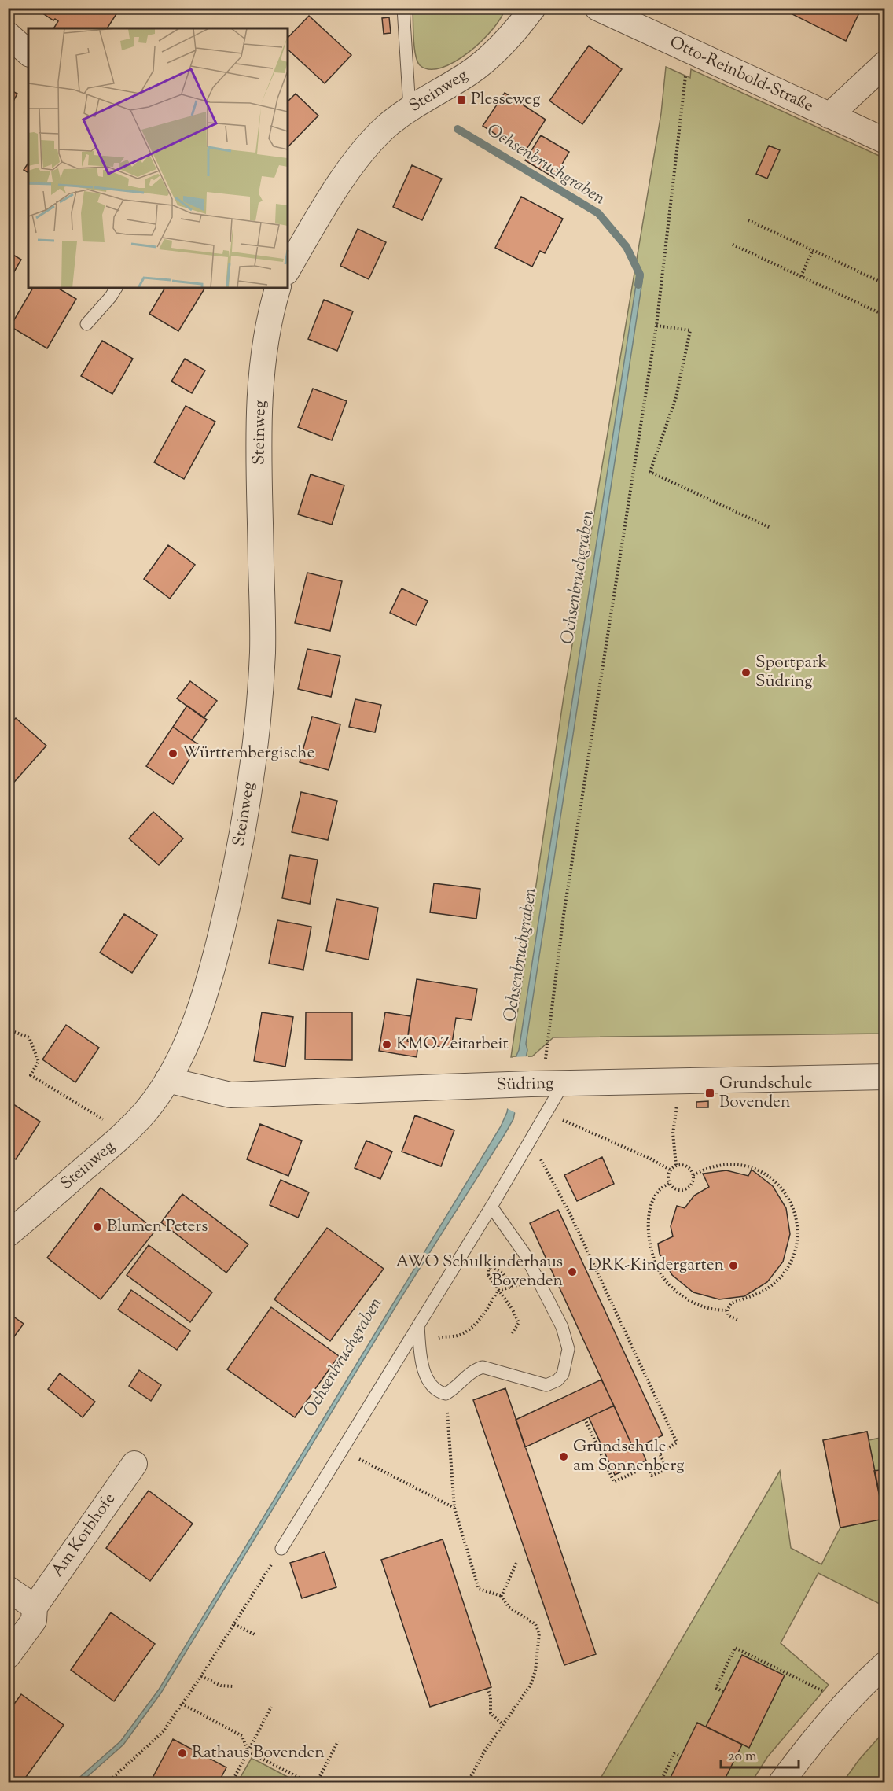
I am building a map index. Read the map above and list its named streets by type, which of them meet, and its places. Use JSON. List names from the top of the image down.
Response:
{
  "streets": {
    "street": [
      "Otto-Reinbold-Straße",
      "Steinweg",
      "Südring",
      "Am Korbhofe"
    ]
  },
  "crossings": [
    ["Steinweg", "Südring"]
  ],
  "water": ["Ochsenbruchgraben"],
  "places": {
    "transit": ["Plesseweg", "Grundschule Bovenden"],
    "other": [
      "Sportpark Südring",
      "Württembergische",
      "KMO Zeitarbeit",
      "Blumen Peters",
      "DRK-Kindergarten",
      "AWO Schulkinderhaus Bovenden",
      "Grundschule am Sonnenberg",
      "Rathaus Bovenden"
    ]
  },
  "scale_bar": "20 m"
}
